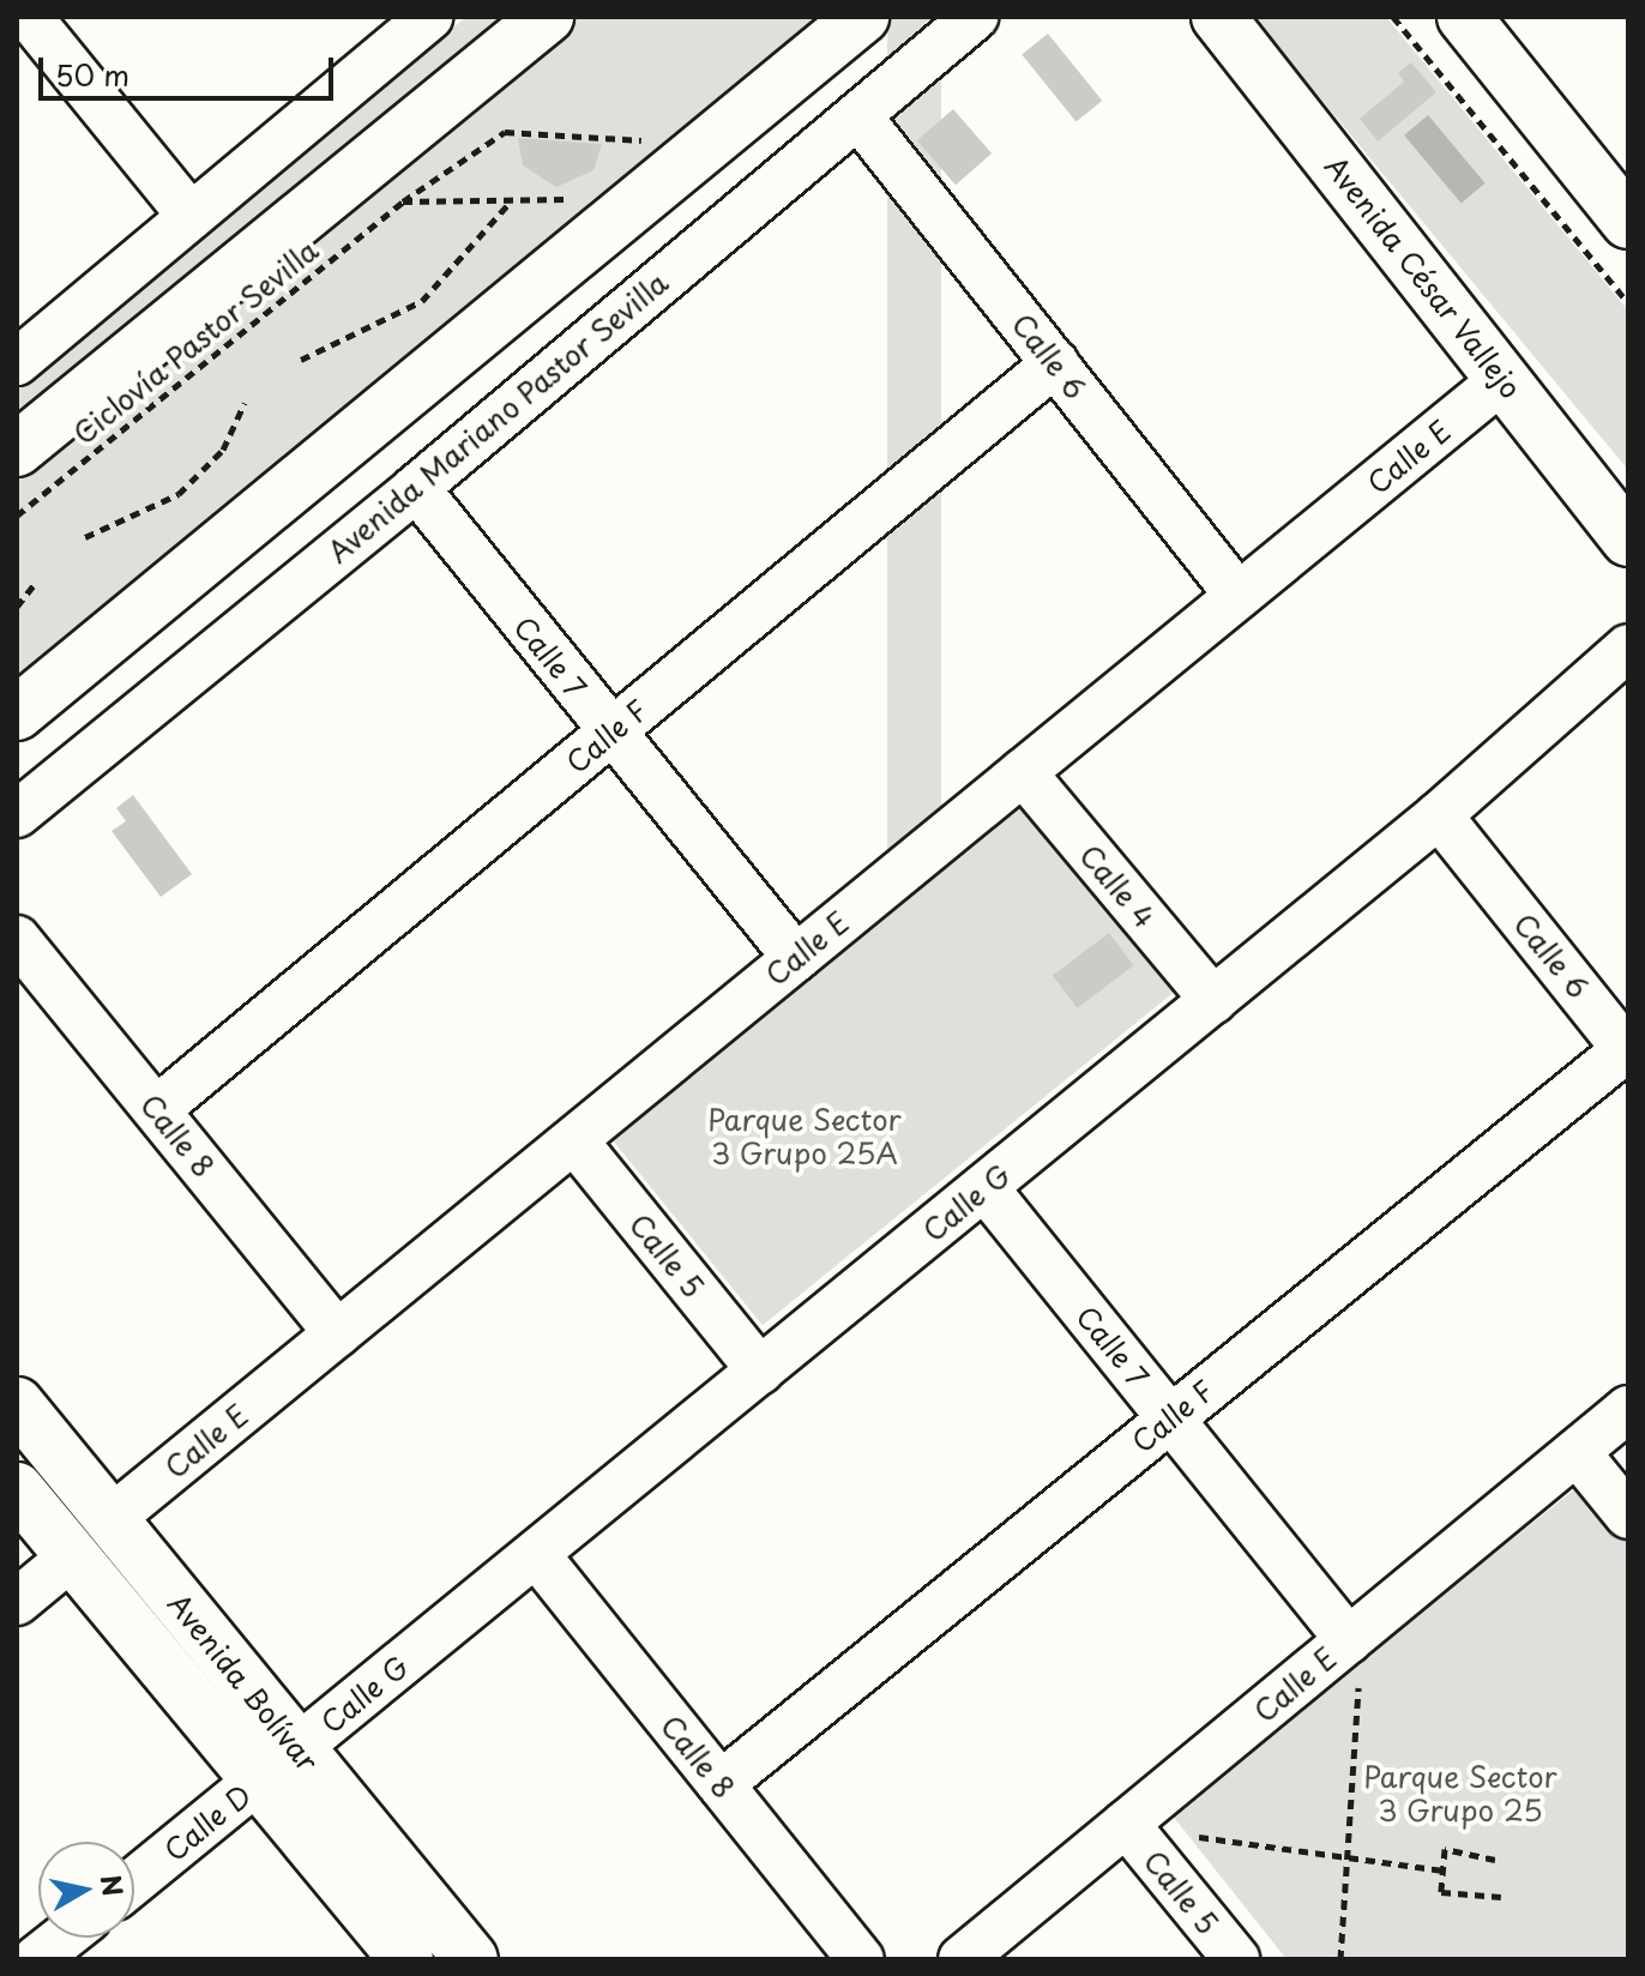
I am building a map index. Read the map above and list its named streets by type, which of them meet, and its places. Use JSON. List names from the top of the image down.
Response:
{
  "streets": {
    "main road": ["Avenida César Vallejo", "Avenida Bolívar"],
    "street": [
      "Calle 6",
      "Avenida Mariano Pastor Sevilla",
      "Calle E",
      "Calle 7",
      "Calle F",
      "Calle 4",
      "Calle 8",
      "Calle G",
      "Calle 5",
      "Calle D"
    ],
    "path": ["Ciclovía Pastor Sevilla"]
  },
  "crossings": [
    ["Avenida César Vallejo", "Calle E"],
    ["Calle 6", "Avenida Mariano Pastor Sevilla"],
    ["Calle 6", "Calle E"],
    ["Calle 6", "Calle F"],
    ["Calle 6", "Calle G"],
    ["Avenida Mariano Pastor Sevilla", "Calle 7"],
    ["Calle E", "Calle 7"],
    ["Calle E", "Calle 4"],
    ["Calle E", "Calle 8"],
    ["Calle E", "Calle 5"],
    ["Calle E", "Avenida Bolívar"],
    ["Calle 7", "Calle F"],
    ["Calle 7", "Calle G"],
    ["Calle F", "Calle 8"],
    ["Calle 4", "Calle G"],
    ["Calle 8", "Calle G"],
    ["Calle G", "Calle 5"],
    ["Calle G", "Avenida Bolívar"],
    ["Calle G", "Calle D"],
    ["Avenida Bolívar", "Calle D"]
  ],
  "parks": ["Parque Sector 3 Grupo 25A", "Parque Sector 3 Grupo 25"],
  "scale_bar": "50 m",
  "north": "right"
}
